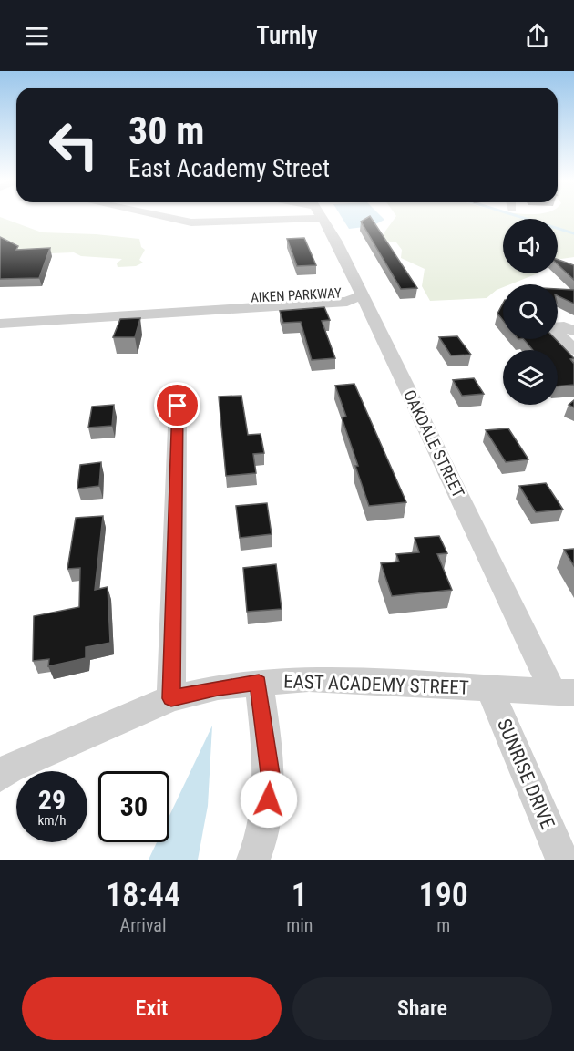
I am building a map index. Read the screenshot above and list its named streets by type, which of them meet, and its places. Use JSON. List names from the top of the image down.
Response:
{
  "streets": {
    "street": [
      "AIKEN PARKWAY",
      "OAKDALE STREET",
      "EAST ACADEMY STREET",
      "SUNRISE DRIVE"
    ]
  },
  "crossings": [
    ["AIKEN PARKWAY", "OAKDALE STREET"],
    ["OAKDALE STREET", "EAST ACADEMY STREET"],
    ["EAST ACADEMY STREET", "SUNRISE DRIVE"]
  ],
  "page": {
    "header": "Turnly",
    "turn": ["30 m", "East Academy Street"],
    "speed": "29 km/h",
    "limit": "30",
    "eta": [
      "18:44",
      "Arrival",
      "1",
      "min",
      "190",
      "m"
    ],
    "buttons": ["Exit", "Share"]
  }
}
